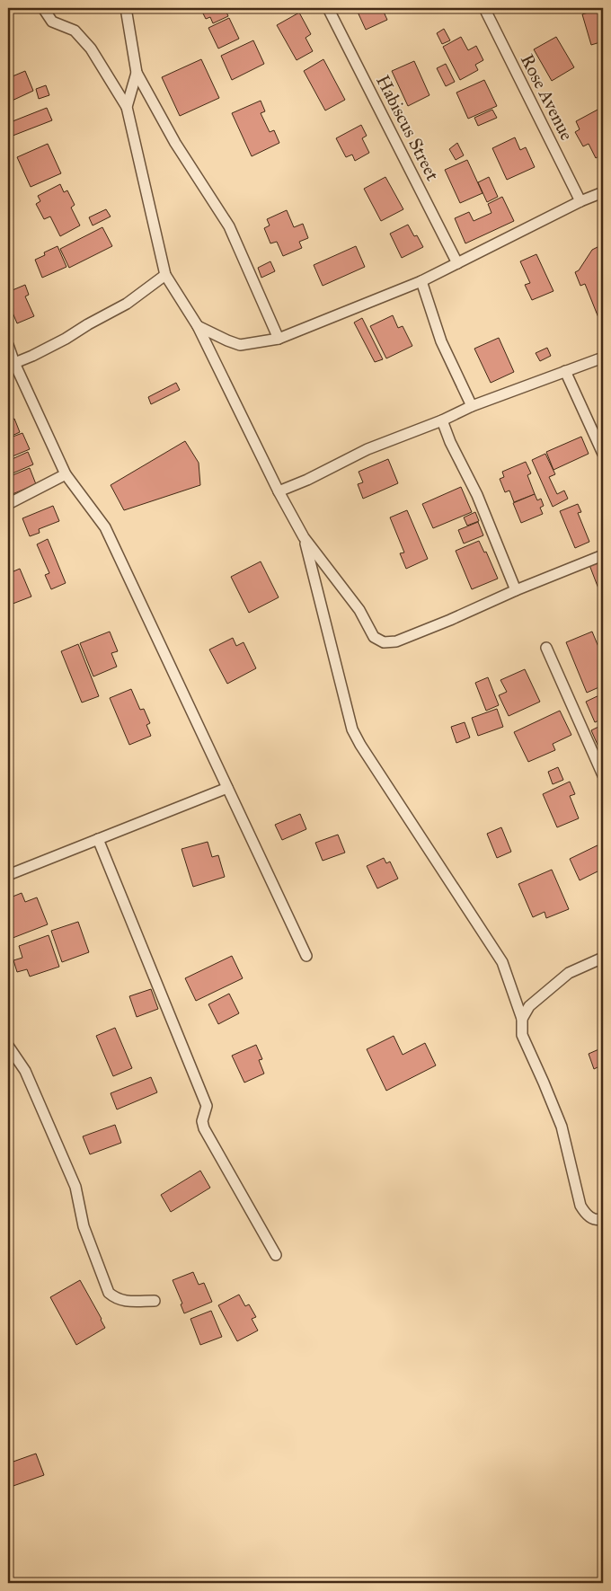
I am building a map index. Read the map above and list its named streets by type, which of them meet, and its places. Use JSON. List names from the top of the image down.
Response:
{
  "streets": {
    "street": ["Rose Avenue", "Habiscus Street"]
  }
}
